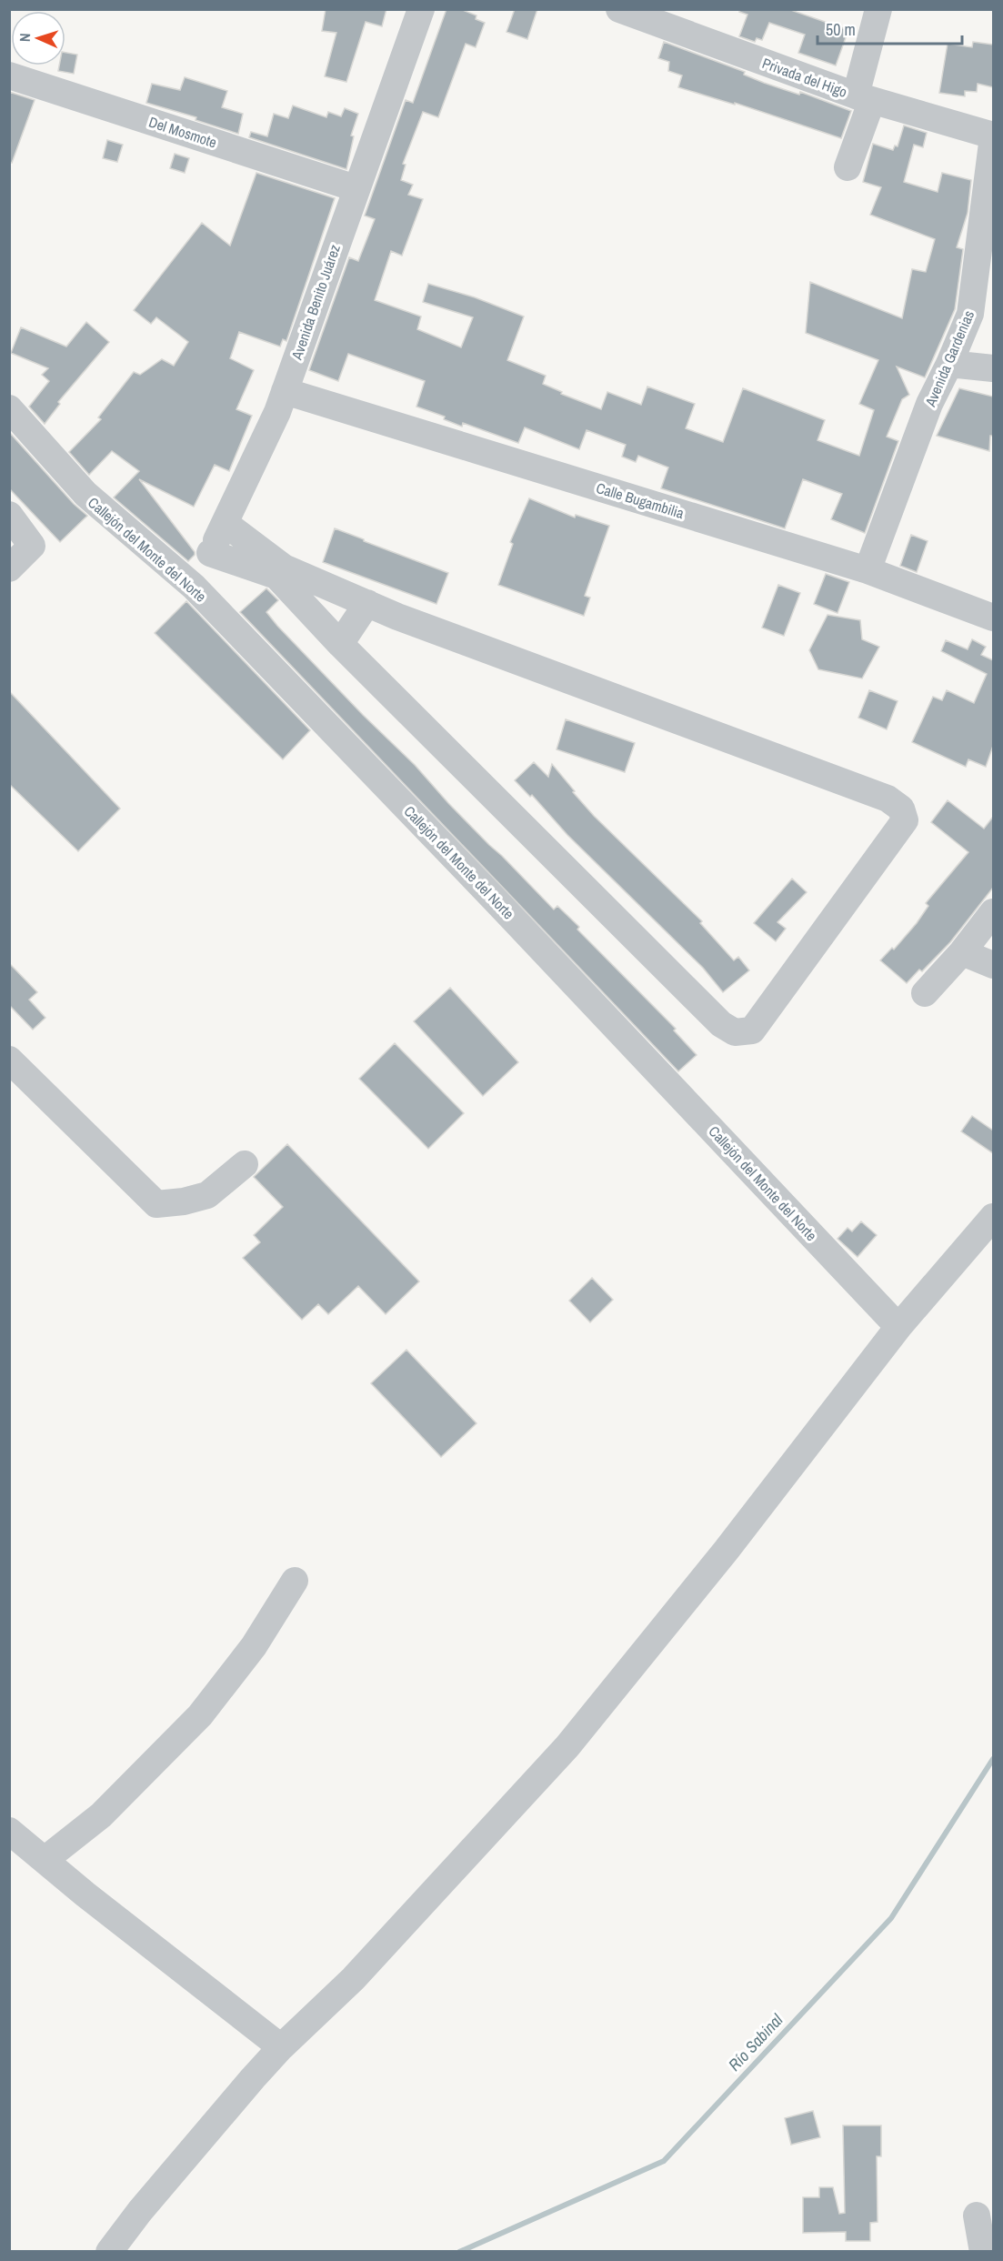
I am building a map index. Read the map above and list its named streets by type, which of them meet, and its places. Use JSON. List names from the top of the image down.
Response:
{
  "streets": {
    "street": [
      "Privada del Higo",
      "Del Mosmote",
      "Avenida Benito Juárez",
      "Avenida Gardenias",
      "Calle Bugambilia",
      "Callejón del Monte del Norte"
    ]
  },
  "crossings": [
    ["Privada del Higo", "Avenida Gardenias"],
    ["Del Mosmote", "Avenida Benito Juárez"],
    ["Avenida Benito Juárez", "Calle Bugambilia"],
    ["Avenida Benito Juárez", "Callejón del Monte del Norte"],
    ["Avenida Gardenias", "Calle Bugambilia"]
  ],
  "water": ["Río Sabinal"],
  "scale_bar": "50 m",
  "north": "left"
}
